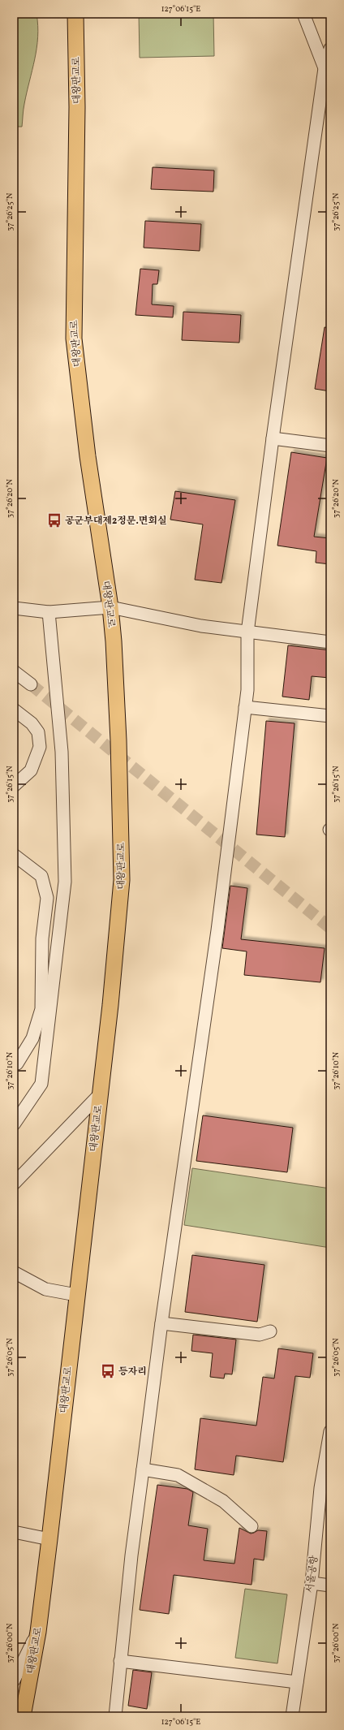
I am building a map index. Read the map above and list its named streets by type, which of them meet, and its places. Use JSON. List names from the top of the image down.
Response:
{
  "streets": {
    "main road": ["대왕판교로"],
    "street": ["서울공항"]
  },
  "places": {
    "bus stop": ["공군부대제2정문.면회실", "등자리"]
  },
  "coordinates": [
    "127°06'15\"E",
    "37°26'25\"N",
    "37°26'20\"N",
    "37°26'15\"N",
    "37°26'10\"N",
    "37°26'05\"N",
    "37°26'00\"N"
  ]
}
